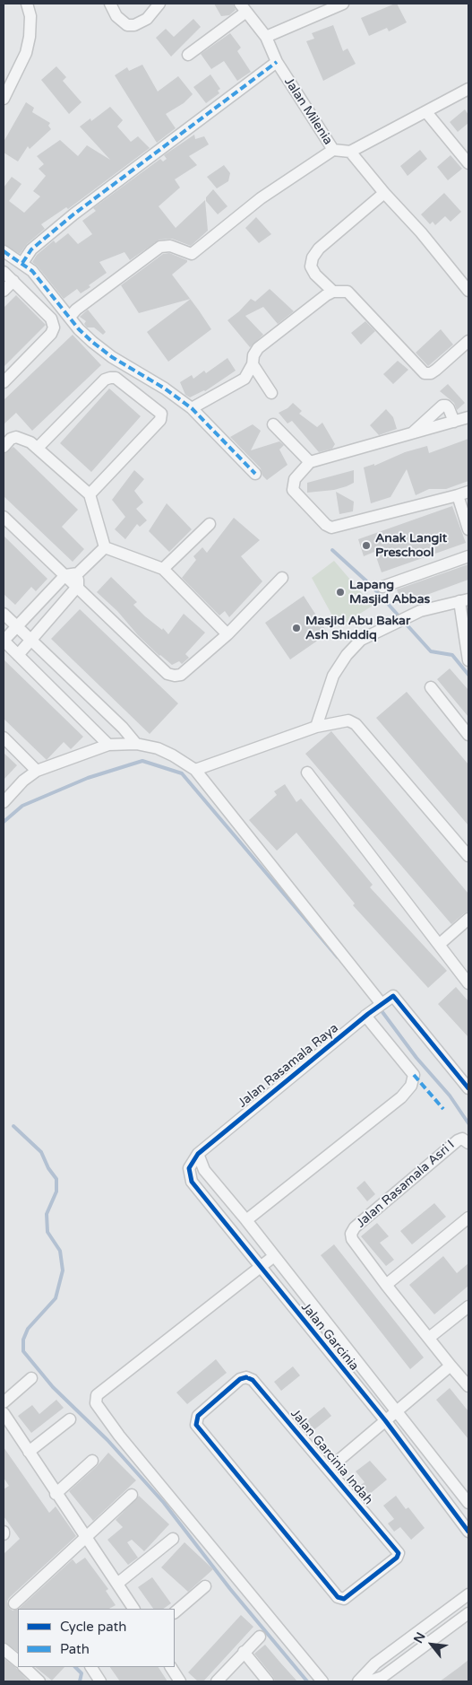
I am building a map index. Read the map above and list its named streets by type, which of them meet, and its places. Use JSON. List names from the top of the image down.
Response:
{
  "streets": {
    "street": [
      "Jalan Milenia",
      "Jalan Rasamala Raya",
      "Jalan Rasamala Asri I",
      "Jalan Garcinia",
      "Jalan Garcinia Indah"
    ]
  },
  "crossings": [
    ["Jalan Rasamala Raya", "Jalan Garcinia"]
  ],
  "places": ["Anak Langit Preschool", "Lapang Masjid Abbas", "Masjid Abu Bakar Ash Shiddiq"],
  "legend": ["Cycle path", "Path"],
  "north": "top left"
}
